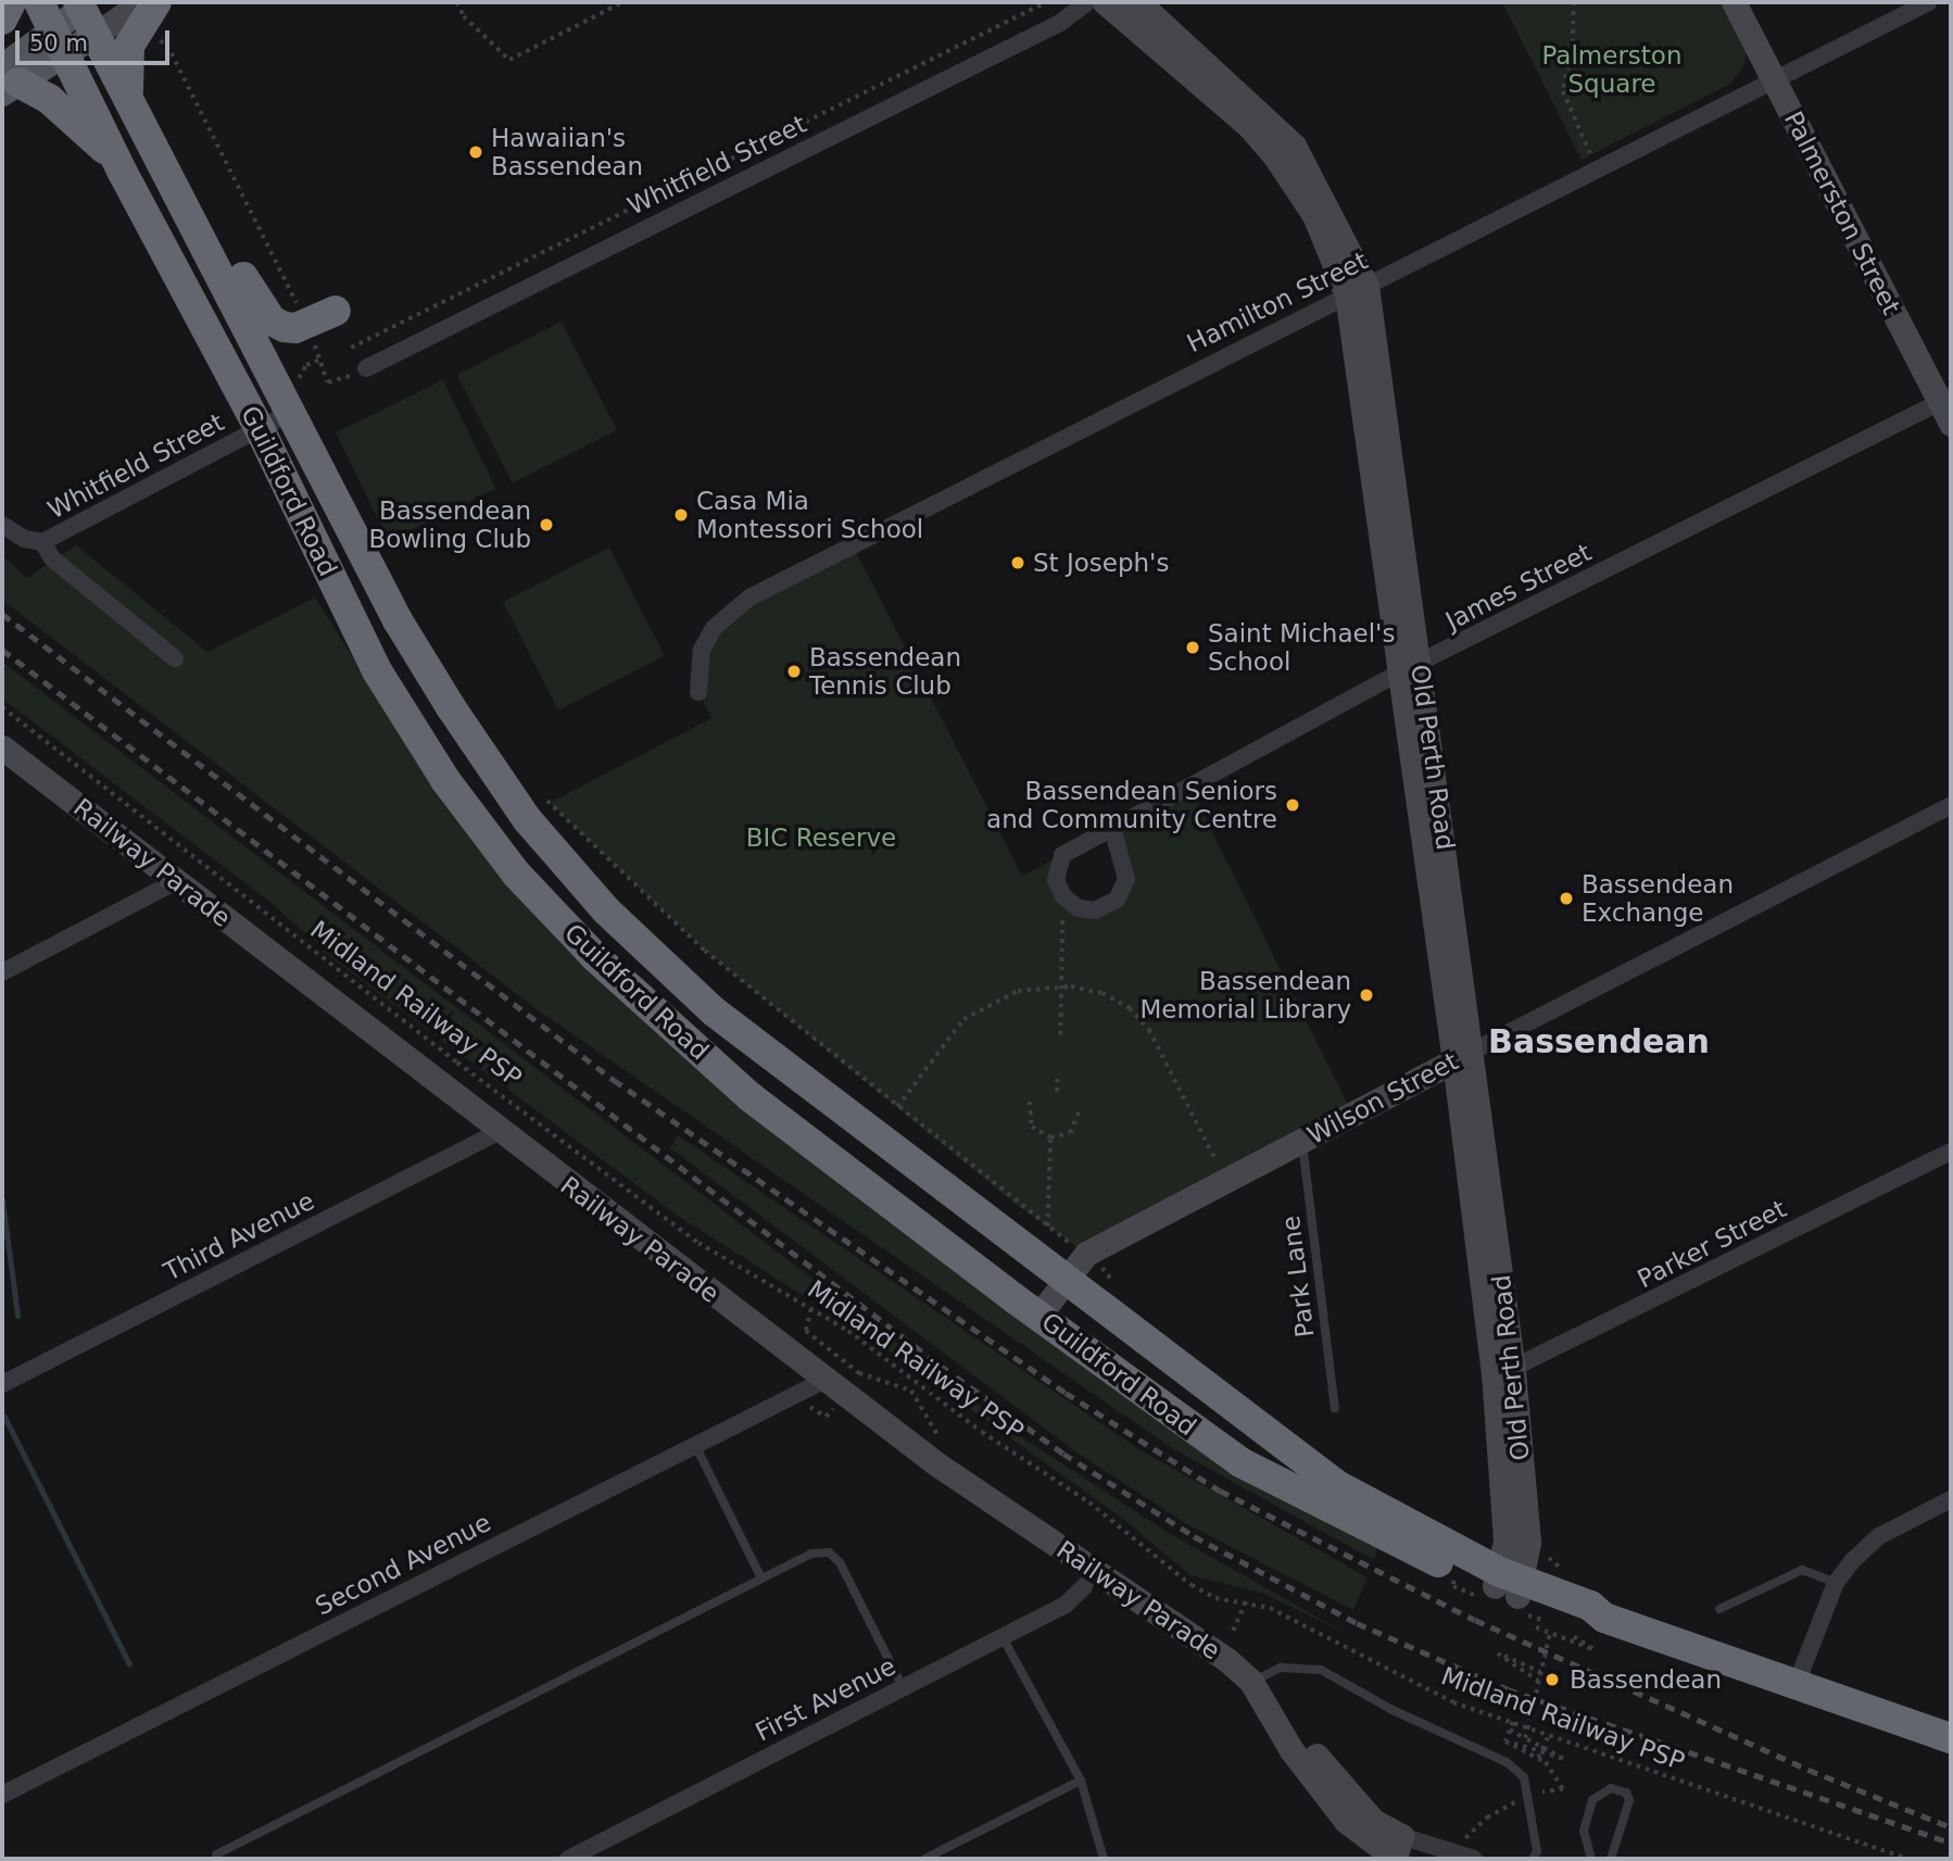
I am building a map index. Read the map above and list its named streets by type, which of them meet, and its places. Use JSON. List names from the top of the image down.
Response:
{
  "streets": {
    "highway": ["Guildford Road"],
    "street": [
      "Whitfield Street",
      "Palmerston Street",
      "Hamilton Street",
      "James Street",
      "Old Perth Road",
      "Railway Parade",
      "Wilson Street",
      "Third Avenue",
      "Parker Street",
      "Second Avenue",
      "First Avenue"
    ],
    "lane": ["Park Lane"],
    "path": ["Midland Railway PSP"]
  },
  "crossings": [
    ["Whitfield Street", "Guildford Road"],
    ["Palmerston Street", "Hamilton Street"],
    ["Palmerston Street", "James Street"],
    ["Hamilton Street", "Old Perth Road"],
    ["Guildford Road", "Old Perth Road"],
    ["Guildford Road", "Wilson Street"],
    ["James Street", "Old Perth Road"],
    ["Old Perth Road", "Wilson Street"],
    ["Old Perth Road", "Parker Street"],
    ["Railway Parade", "Third Avenue"],
    ["Railway Parade", "Second Avenue"],
    ["Railway Parade", "First Avenue"],
    ["Wilson Street", "Park Lane"]
  ],
  "districts": ["Bassendean"],
  "parks": ["Palmerston Square", "BIC Reserve"],
  "places": [
    "Hawaiian's Bassendean",
    "Casa Mia Montessori School",
    "Bassendean Bowling Club",
    "St Joseph's",
    "Saint Michael's School",
    "Bassendean Tennis Club",
    "Bassendean Seniors and Community Centre",
    "Bassendean Exchange",
    "Bassendean Memorial Library",
    "Bassendean"
  ],
  "scale_bar": "50 m"
}
